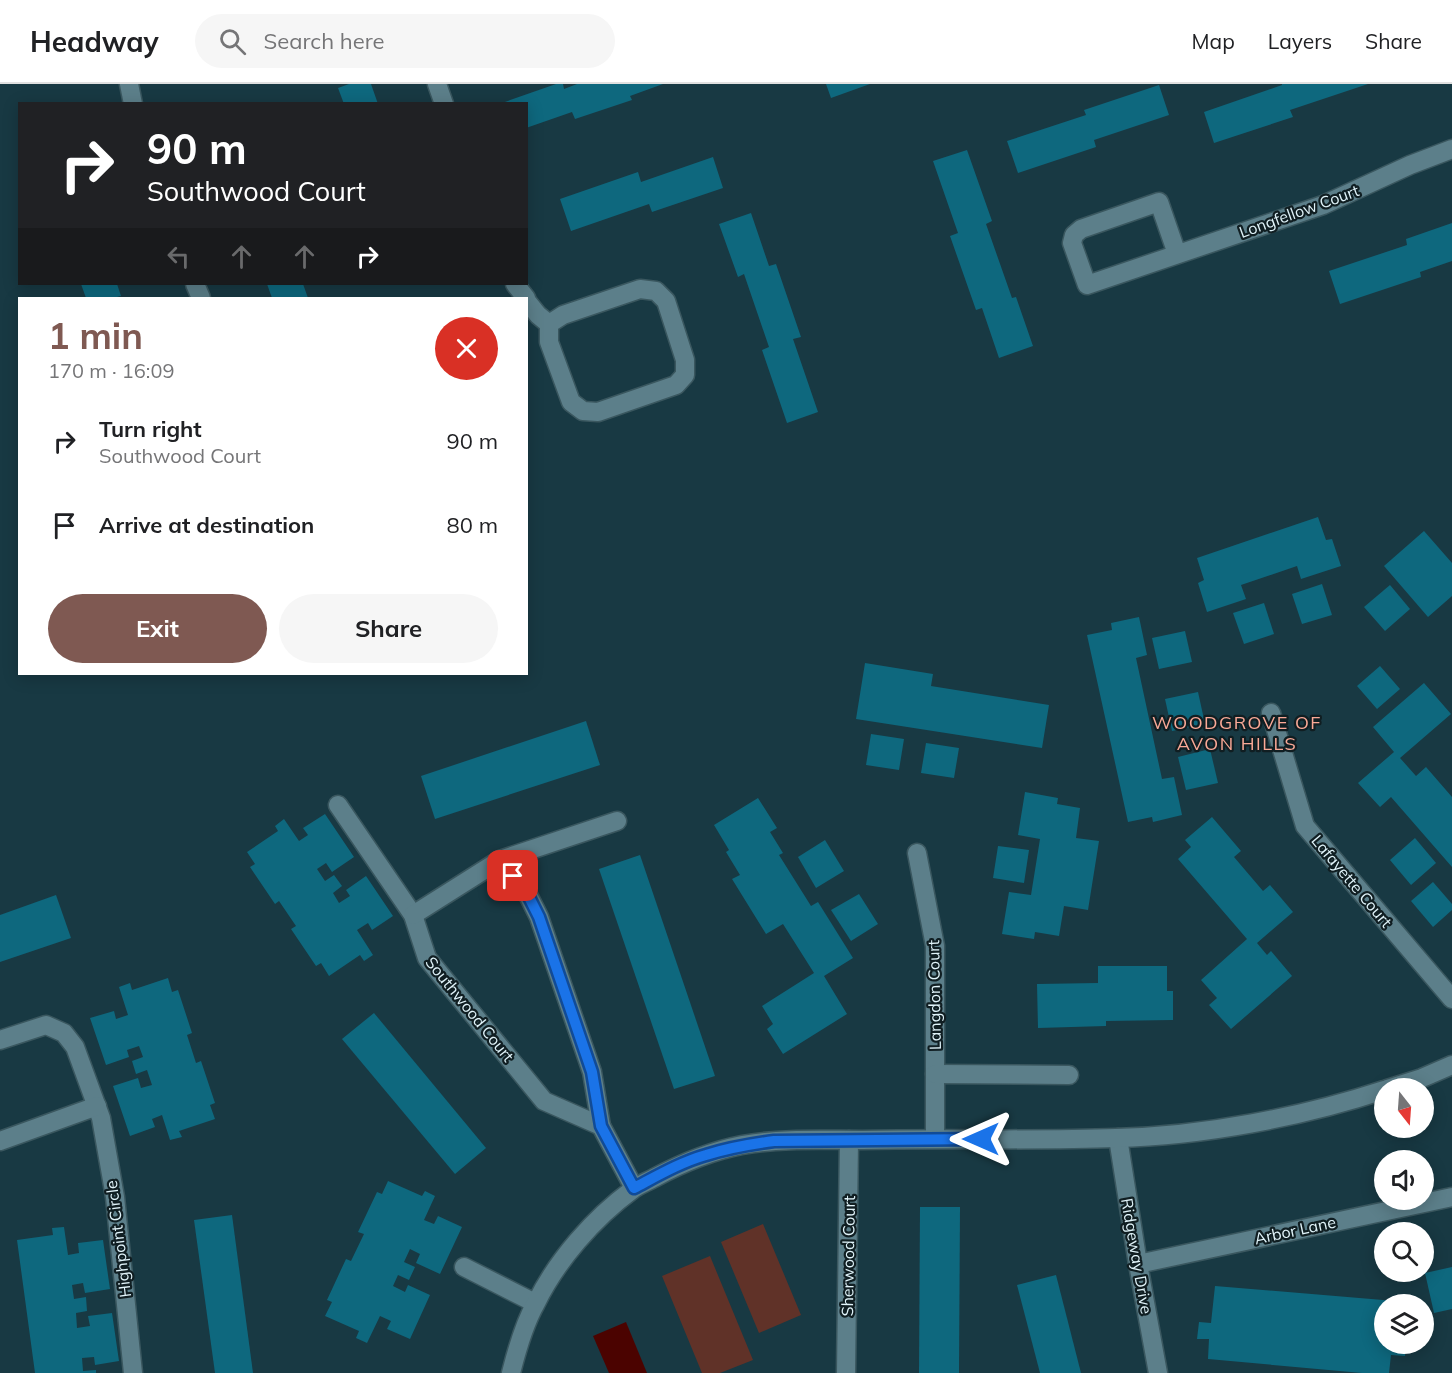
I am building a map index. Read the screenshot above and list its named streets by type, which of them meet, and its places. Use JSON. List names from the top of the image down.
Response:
{
  "streets": {
    "street": [
      "Longfellow Court",
      "Lafayette Court",
      "Langdon Court",
      "Southwood Court",
      "Arbor Lane",
      "Highpoint Circle",
      "Sherwood Court",
      "Ridgeway Drive"
    ]
  },
  "crossings": [
    ["Arbor Lane", "Ridgeway Drive"]
  ],
  "districts": ["WOODGROVE OF AVON HILLS"],
  "north": "bottom",
  "page": {
    "header": "Headway",
    "search": "Search here",
    "nav": ["Map", "Layers", "Share"],
    "turn": ["90 m", "Southwood Court"],
    "heading": ["1 min", "170 m · 16:09"],
    "list": [
      {
        "name": "Turn right",
        "note": "Southwood Court",
        "value": "90 m"
      },
      {
        "name": "Arrive at destination",
        "value": "80 m"
      }
    ],
    "buttons": ["Exit", "Share"]
  }
}
